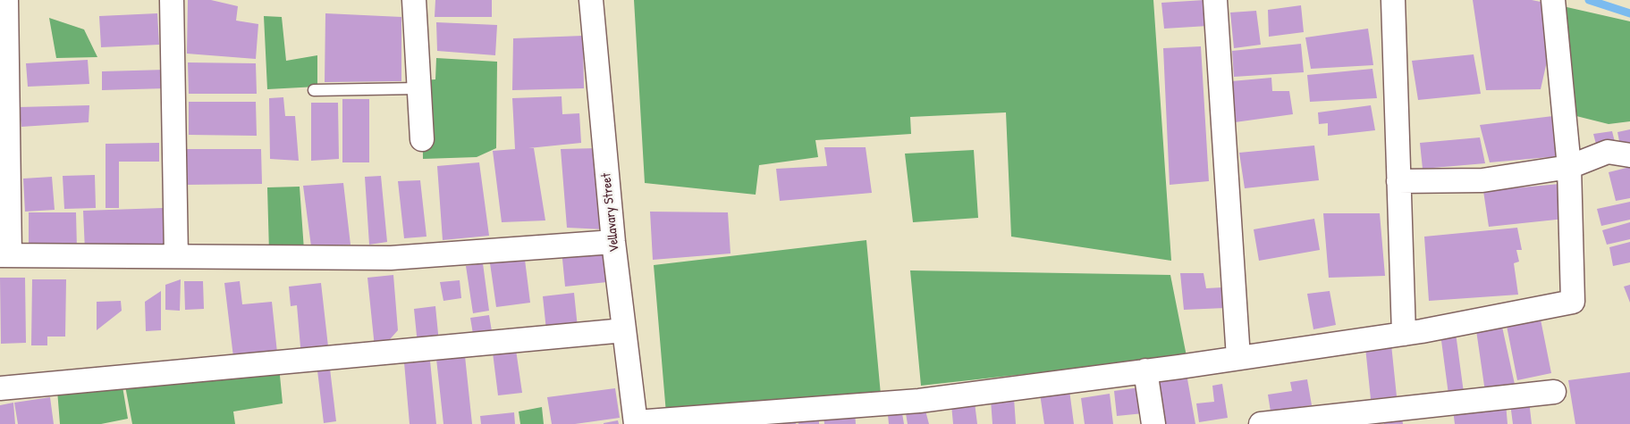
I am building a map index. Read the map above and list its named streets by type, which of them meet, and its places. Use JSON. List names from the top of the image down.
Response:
{
  "streets": {
    "street": ["Vellavary Street"]
  }
}
